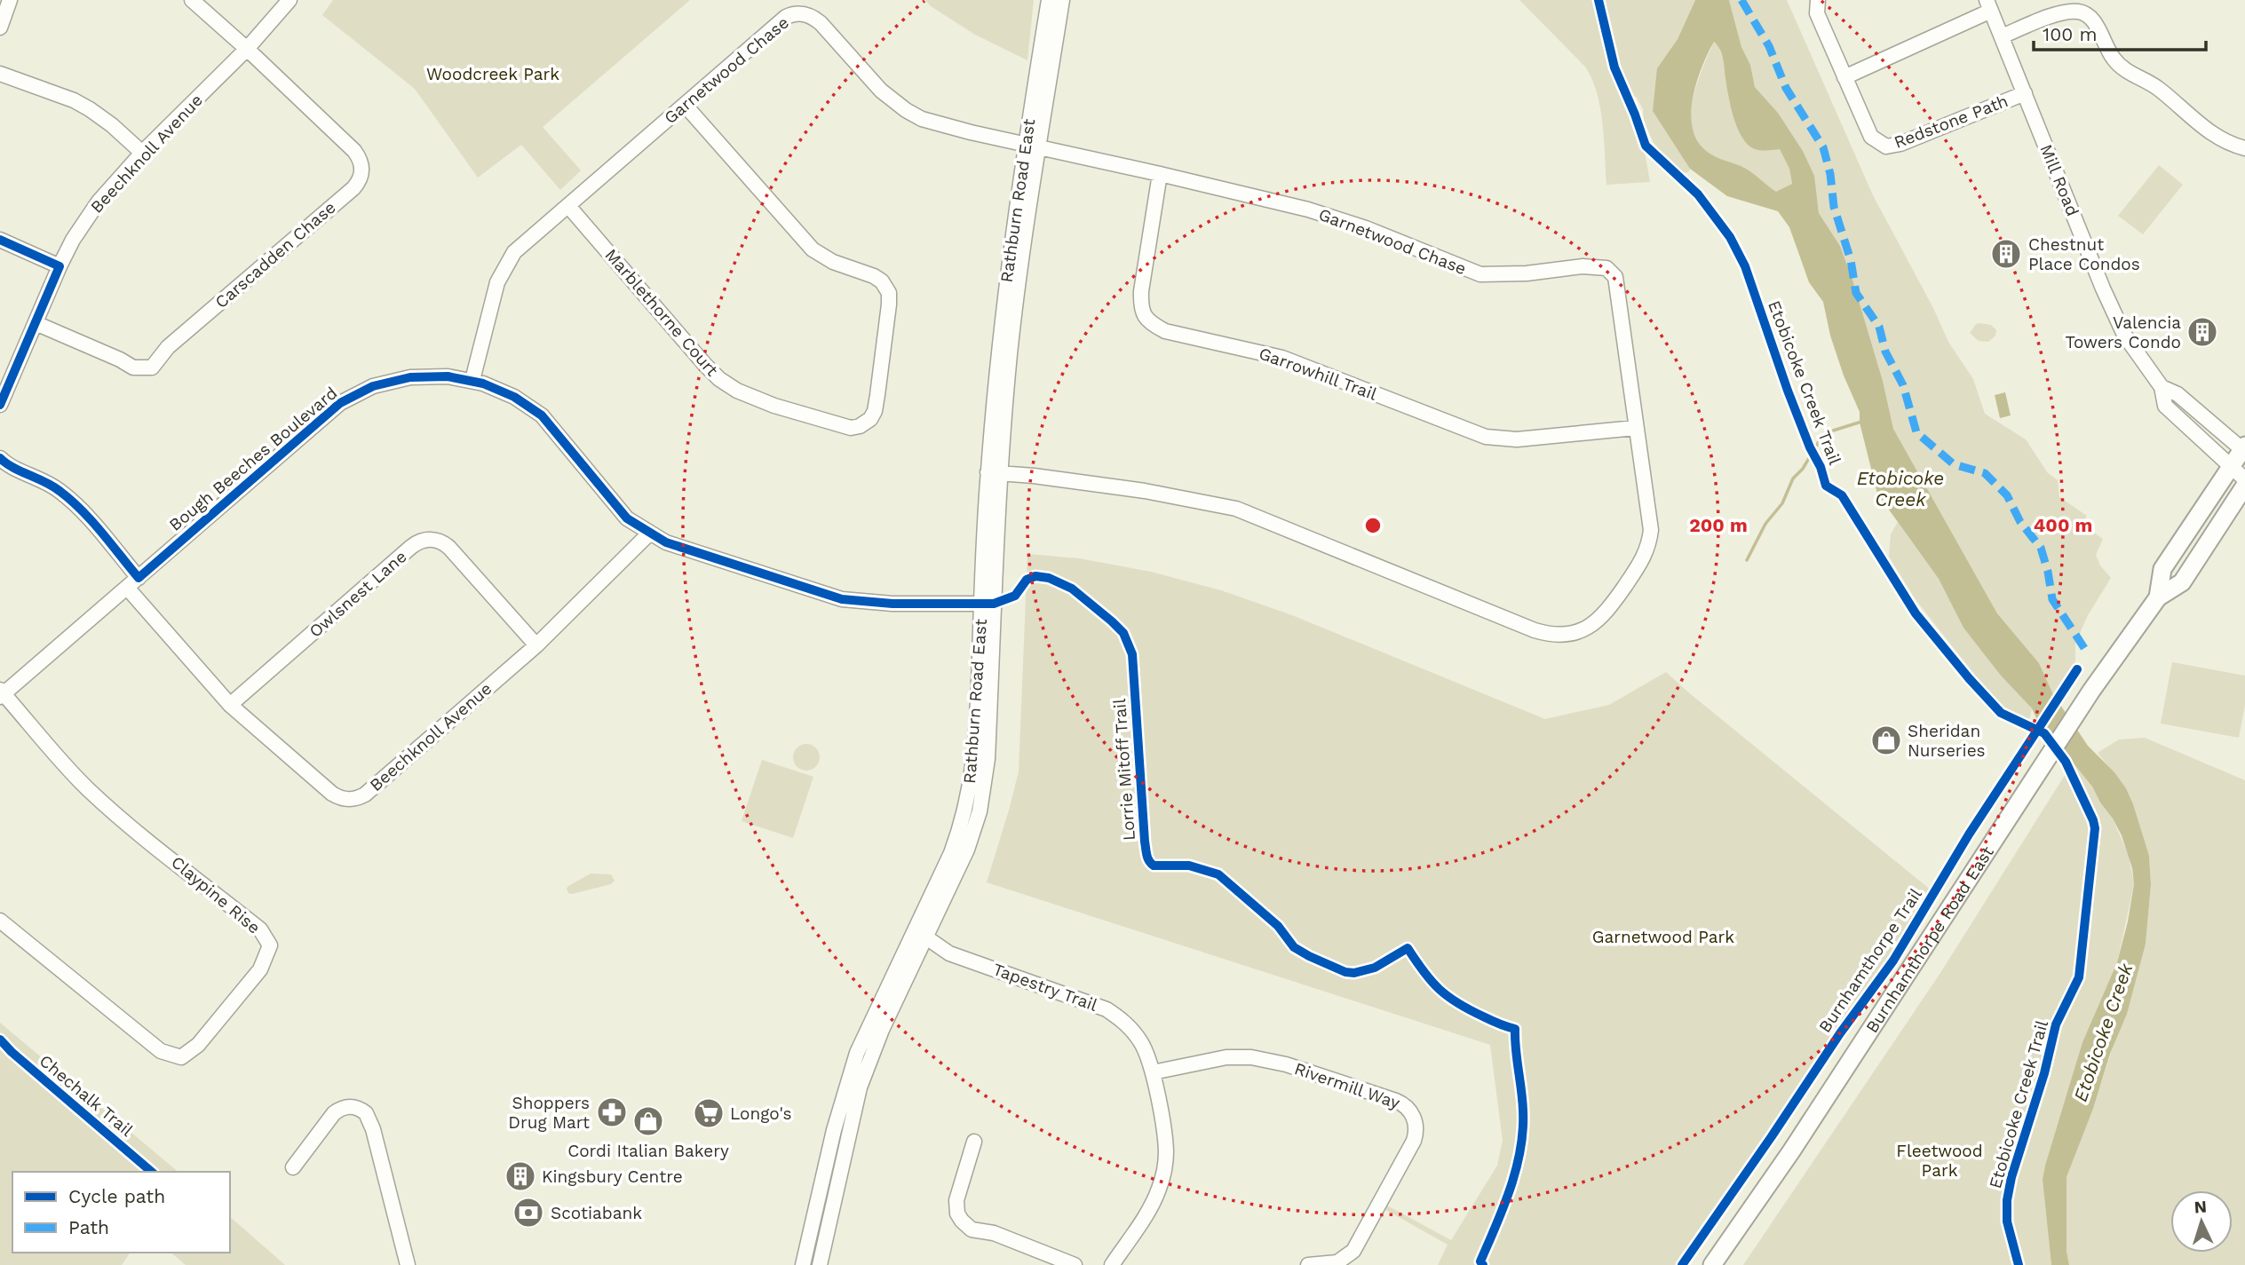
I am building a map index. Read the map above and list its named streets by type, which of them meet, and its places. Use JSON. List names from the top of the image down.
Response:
{
  "streets": {
    "main road": ["Burnhamthorpe Road East"],
    "street": [
      "Garnetwood Chase",
      "Redstone Path",
      "Beechknoll Avenue",
      "Mill Road",
      "Rathburn Road East",
      "Carscadden Chase",
      "Marblethorne Court",
      "Garrowhill Trail",
      "Bough Beeches Boulevard",
      "Owlsnest Lane",
      "Claypine Rise",
      "Tapestry Trail",
      "Rivermill Way"
    ],
    "cycle path": [
      "Etobicoke Creek Trail",
      "Lorrie Mitoff Trail",
      "Burnhamthorpe Trail",
      "Chechalk Trail"
    ]
  },
  "crossings": [
    ["Garnetwood Chase", "Rathburn Road East"],
    ["Garnetwood Chase", "Marblethorne Court"],
    ["Garnetwood Chase", "Garrowhill Trail"],
    ["Garnetwood Chase", "Bough Beeches Boulevard"],
    ["Redstone Path", "Mill Road"],
    ["Beechknoll Avenue", "Carscadden Chase"],
    ["Beechknoll Avenue", "Bough Beeches Boulevard"],
    ["Beechknoll Avenue", "Owlsnest Lane"],
    ["Rathburn Road East", "Bough Beeches Boulevard"],
    ["Rathburn Road East", "Tapestry Trail"],
    ["Bough Beeches Boulevard", "Claypine Rise"],
    ["Tapestry Trail", "Rivermill Way"]
  ],
  "water": ["Etobicoke Creek"],
  "parks": ["Woodcreek Park", "Garnetwood Park", "Fleetwood Park"],
  "places": {
    "building": ["Chestnut Place Condos", "Valencia Towers Condo", "Kingsbury Centre"],
    "shop": ["Sheridan Nurseries", "Cordi Italian Bakery"],
    "pharmacy": ["Shoppers Drug Mart"],
    "supermarket": ["Longo's"],
    "bank": ["Scotiabank"]
  },
  "legend": ["Cycle path", "Path"],
  "scale_bar": "100 m",
  "north": "top",
  "rings": ["200 m", "400 m"]
}
